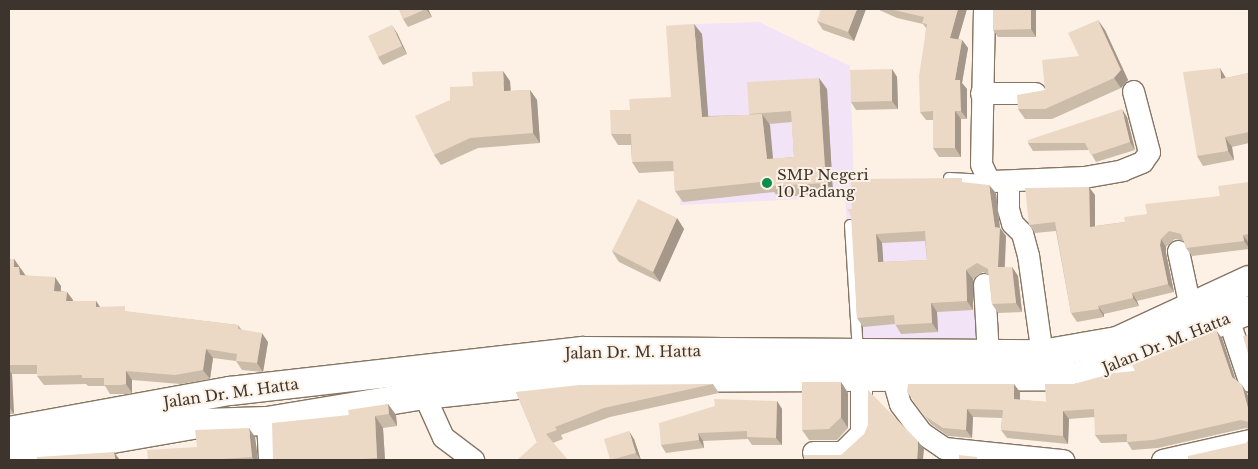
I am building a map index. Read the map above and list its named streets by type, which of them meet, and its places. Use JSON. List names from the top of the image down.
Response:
{
  "streets": {
    "main road": ["Jalan Dr. M. Hatta"]
  },
  "places": ["SMP Negeri 10 Padang"]
}
